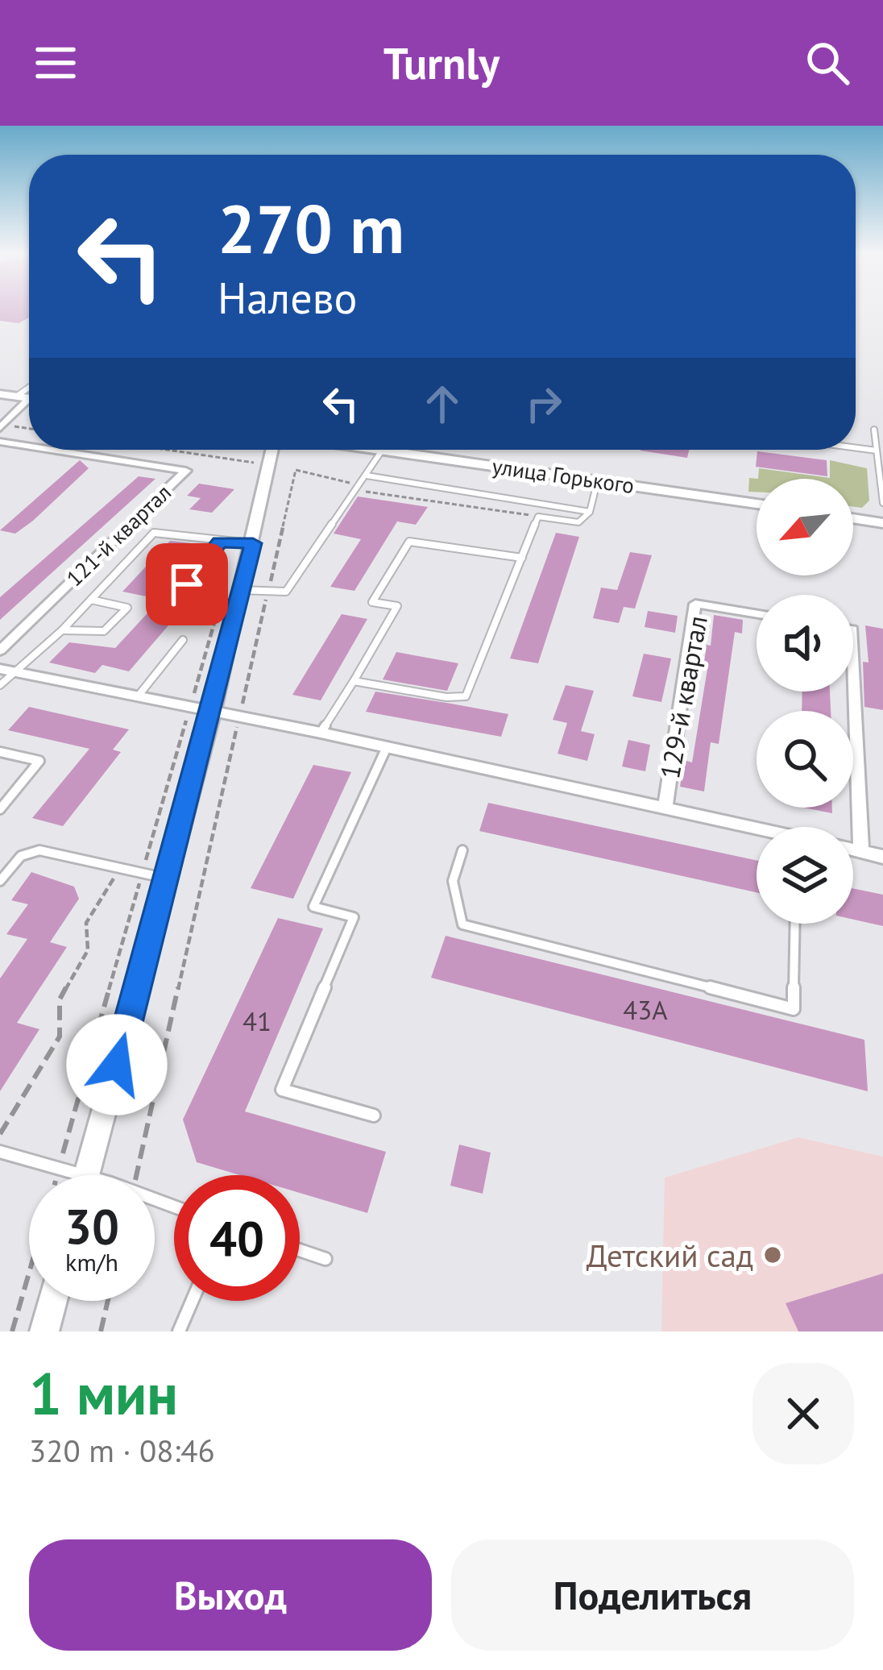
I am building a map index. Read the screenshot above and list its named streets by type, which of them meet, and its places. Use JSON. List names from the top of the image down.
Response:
{
  "streets": {
    "main road": ["улица Горького"],
    "street": ["121-й квартал", "129-й квартал"]
  },
  "places": ["Детский сад"],
  "house_numbers": ["43А", "41"],
  "north": "bottom left",
  "page": {
    "header": "Turnly",
    "turn": ["270 m", "Налево"],
    "speed": "30 km/h",
    "limit": "40",
    "heading": ["1 мин", "320 m · 08:46"],
    "buttons": ["Выход", "Поделиться"]
  }
}
